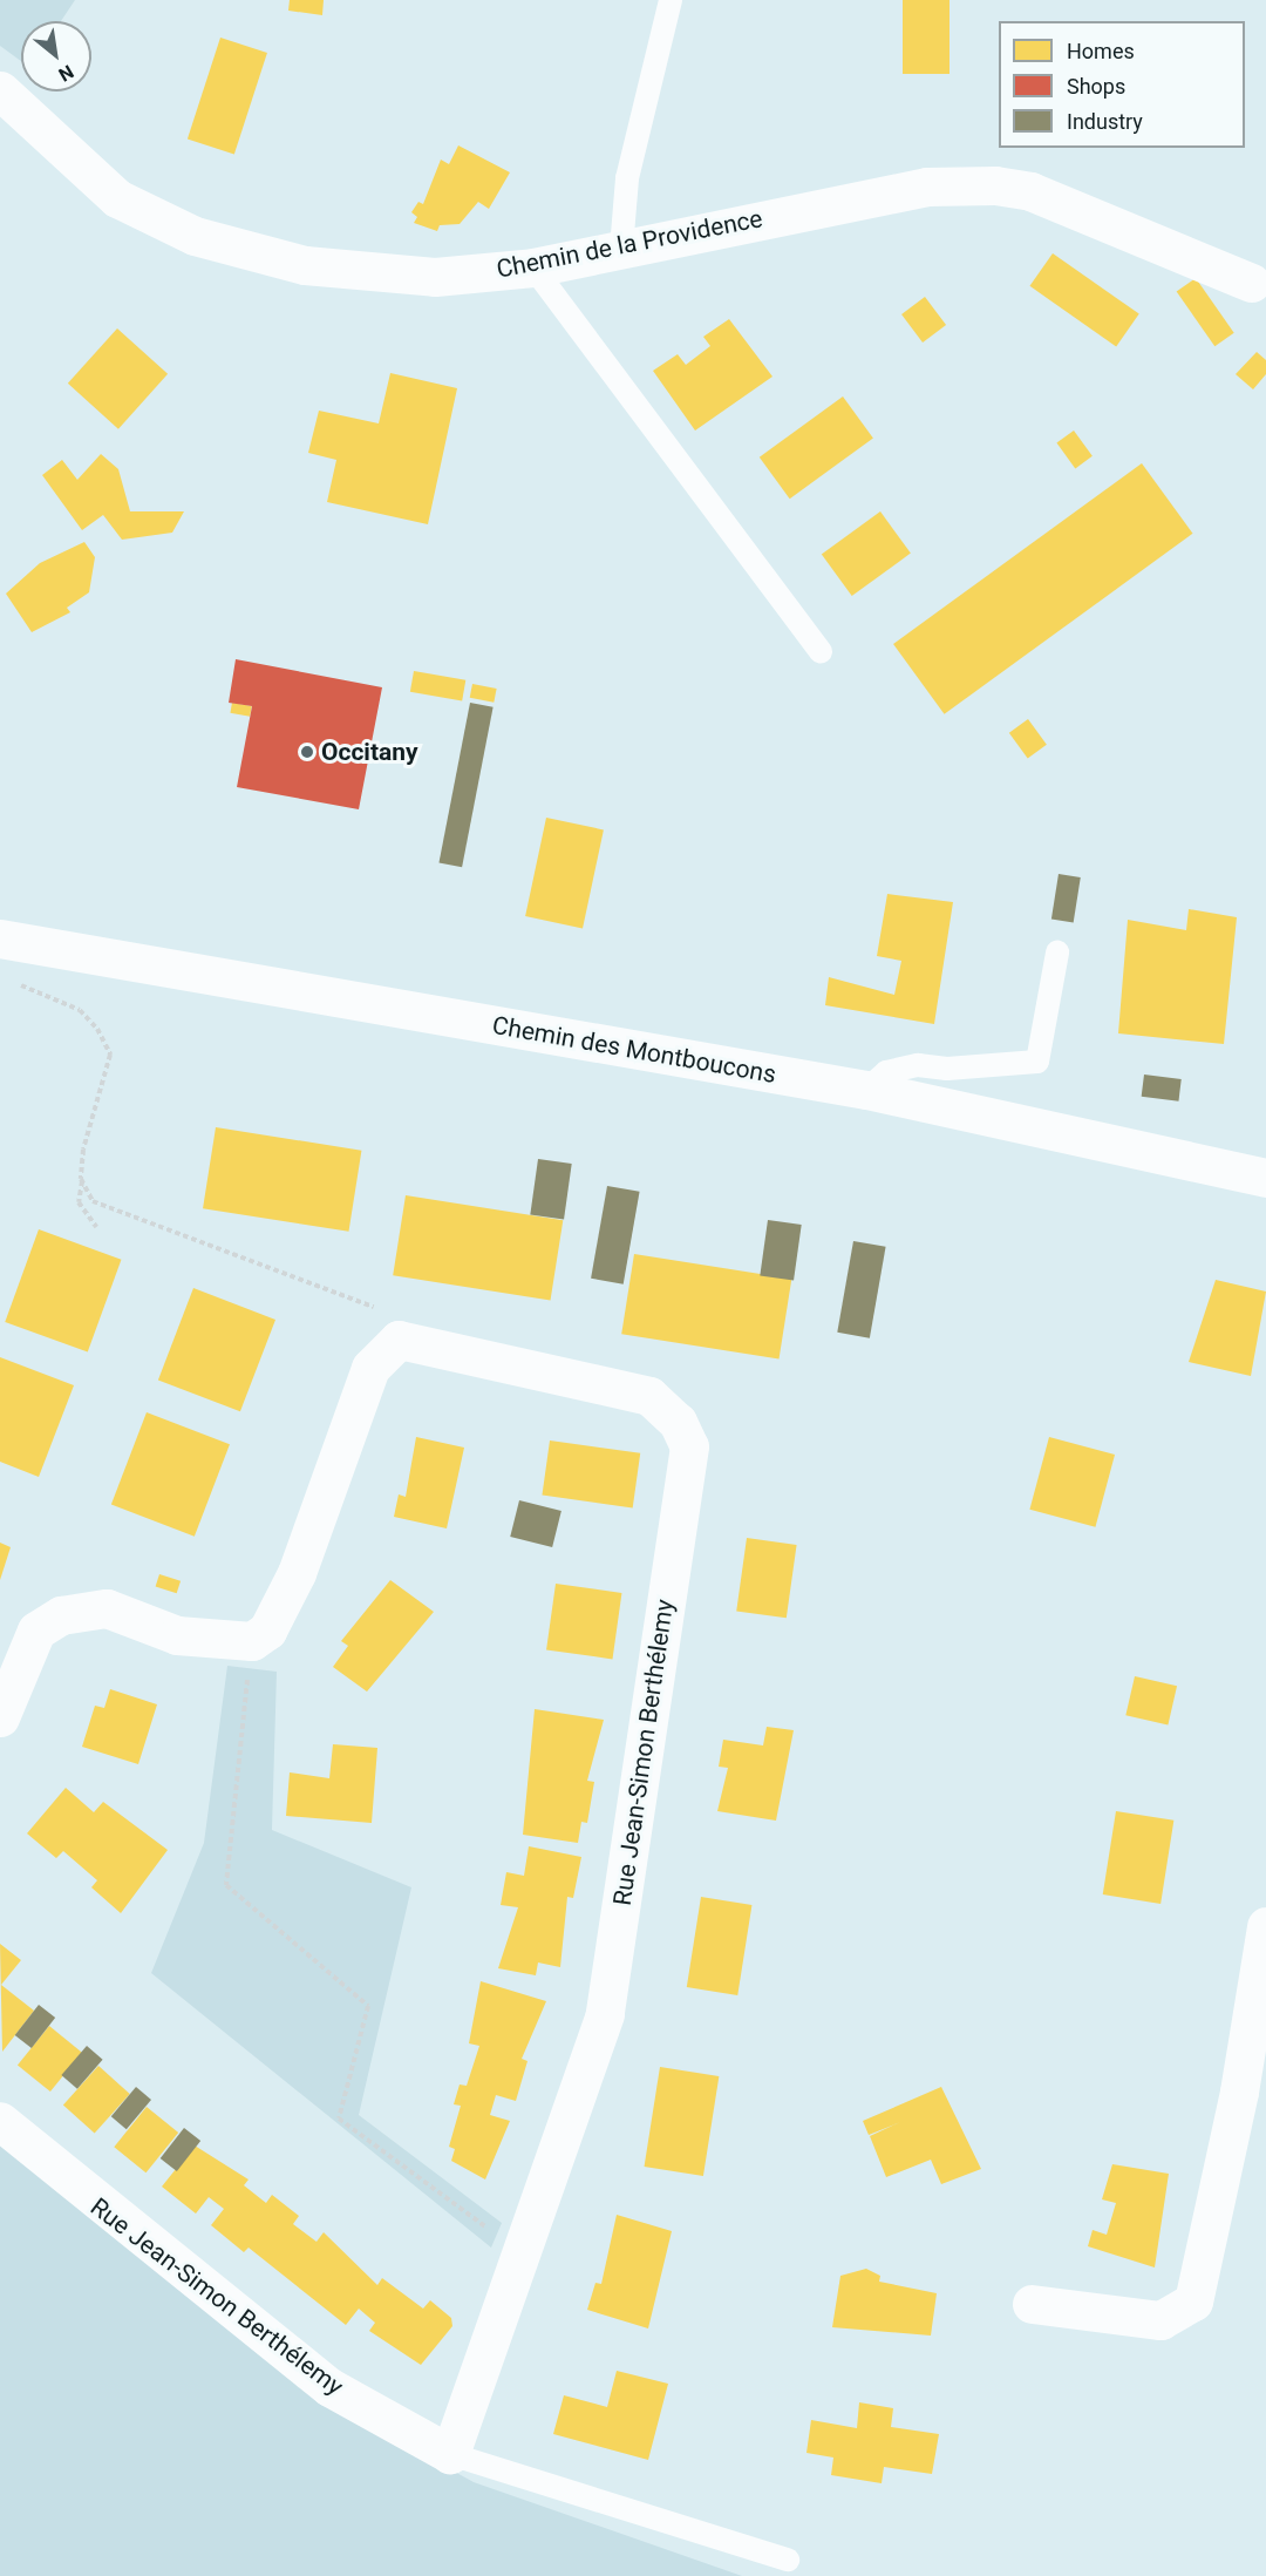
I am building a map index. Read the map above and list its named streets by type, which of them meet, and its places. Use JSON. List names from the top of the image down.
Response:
{
  "streets": {
    "street": ["Chemin de la Providence", "Chemin des Montboucons", "Rue Jean-Simon Berthélemy"]
  },
  "places": ["Occitany"],
  "legend": ["Homes", "Shops", "Industry"],
  "north": "bottom right"
}
